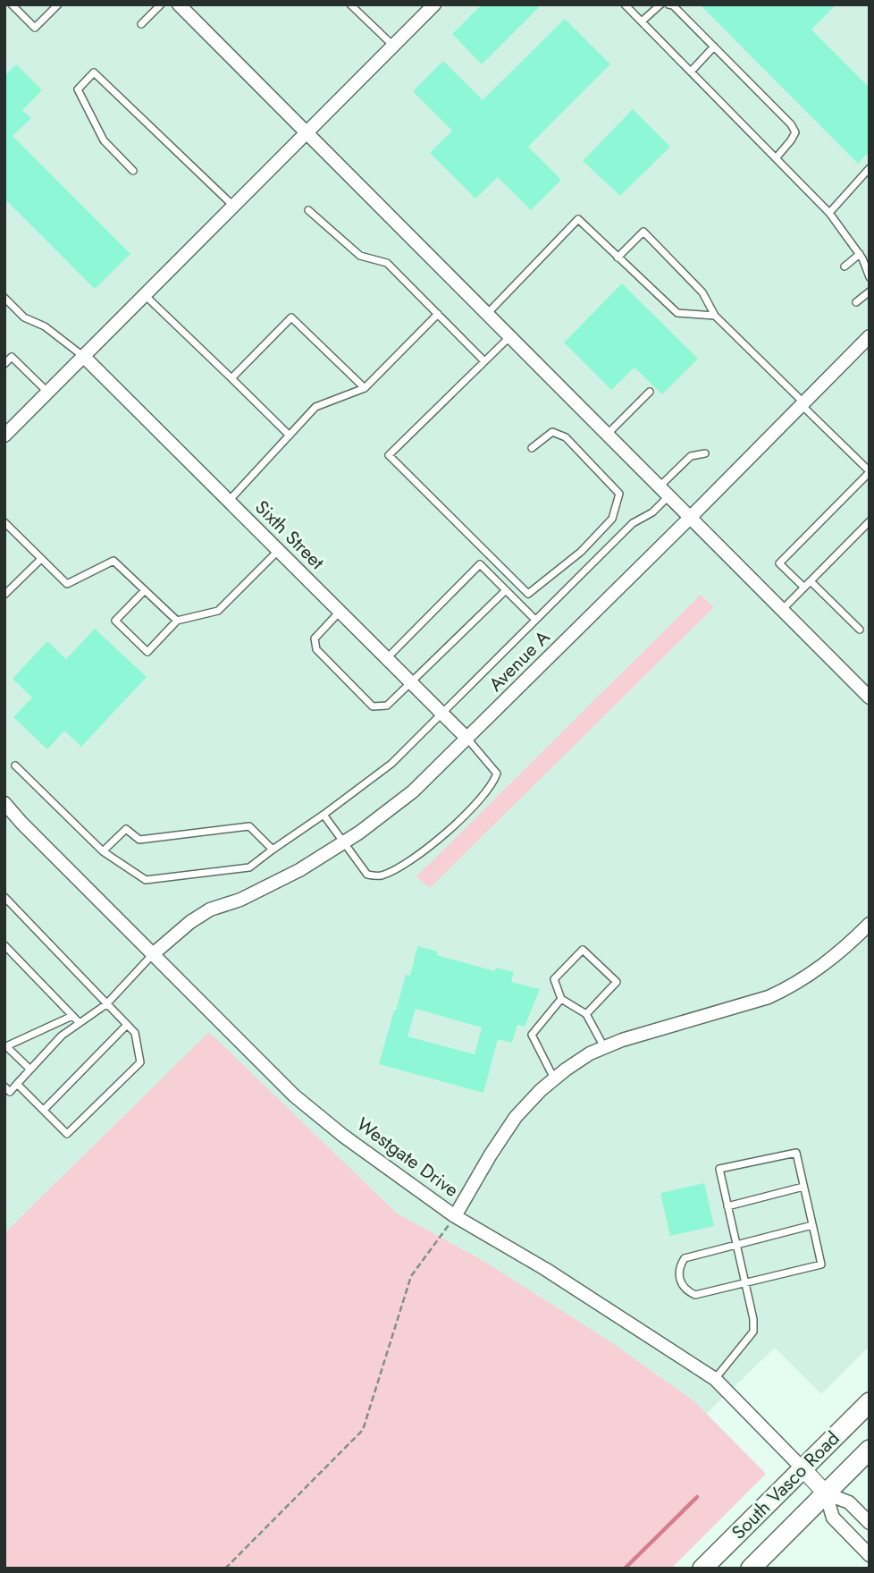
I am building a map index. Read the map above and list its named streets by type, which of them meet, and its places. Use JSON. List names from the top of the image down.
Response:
{
  "streets": {
    "main road": ["South Vasco Road"],
    "street": ["Sixth Street", "Avenue A", "Westgate Drive"]
  },
  "crossings": [
    ["Sixth Street", "Avenue A"],
    ["Avenue A", "Westgate Drive"],
    ["Westgate Drive", "South Vasco Road"]
  ]
}
